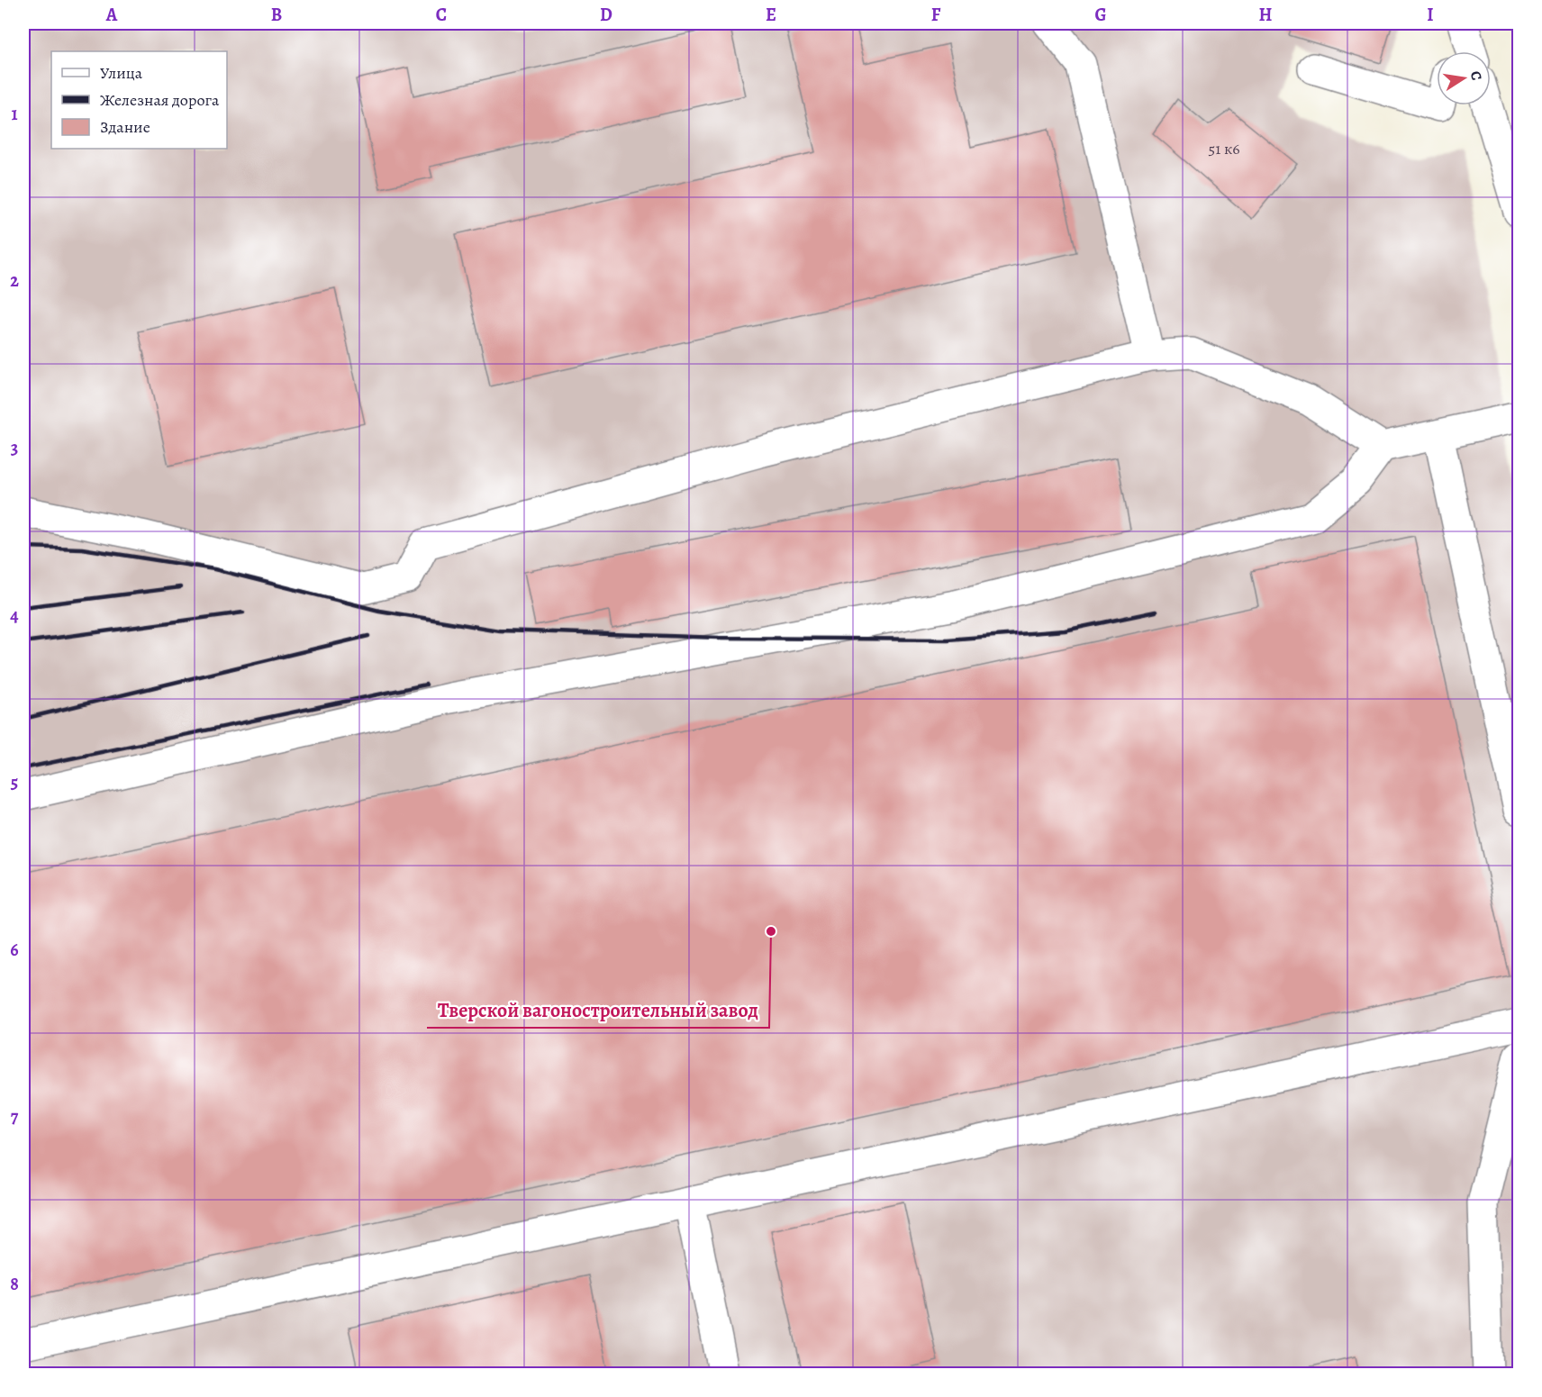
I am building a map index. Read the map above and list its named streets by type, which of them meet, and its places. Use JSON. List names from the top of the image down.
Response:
{
  "places": ["Тверской вагоностроительный завод"],
  "house_numbers": ["51 к6"],
  "legend": ["Улица", "Железная дорога", "Здание"],
  "north": "right",
  "grid": {
    "columns": [
      "A",
      "B",
      "C",
      "D",
      "E",
      "F",
      "G",
      "H",
      "I"
    ],
    "rows": [
      "1",
      "2",
      "3",
      "4",
      "5",
      "6",
      "7",
      "8"
    ]
  }
}
